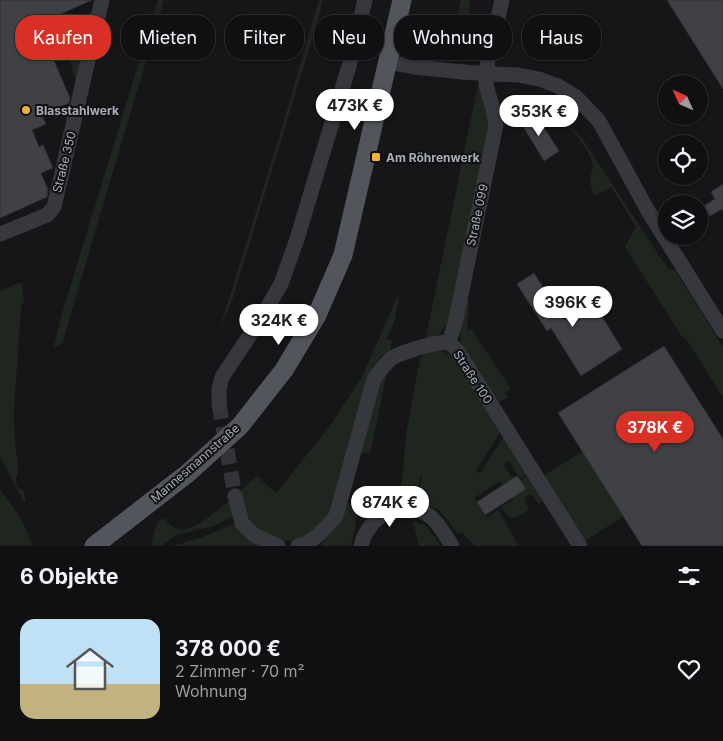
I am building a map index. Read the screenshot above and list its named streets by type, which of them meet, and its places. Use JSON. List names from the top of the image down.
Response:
{
  "streets": {
    "main road": ["Mannesmannstraße"],
    "street": ["Straße 350", "Straße 099", "Straße 100"]
  },
  "crossings": [
    ["Straße 099", "Straße 100"]
  ],
  "places": {
    "other": ["Blasstahlwerk"],
    "transit": ["Am Röhrenwerk"]
  },
  "north": "top left",
  "page": {
    "chip": [
      "Kaufen",
      "Mieten",
      "Filter",
      "Neu",
      "Wohnung",
      "Haus"
    ],
    "price": [
      "473K €",
      "353K €",
      "396K €",
      "324K €",
      "378K €",
      "874K €"
    ],
    "heading": "6 Objekte",
    "list": [
      {
        "name": "378 000 €",
        "note": "2 Zimmer · 70 m² · Wohnung"
      }
    ]
  }
}
